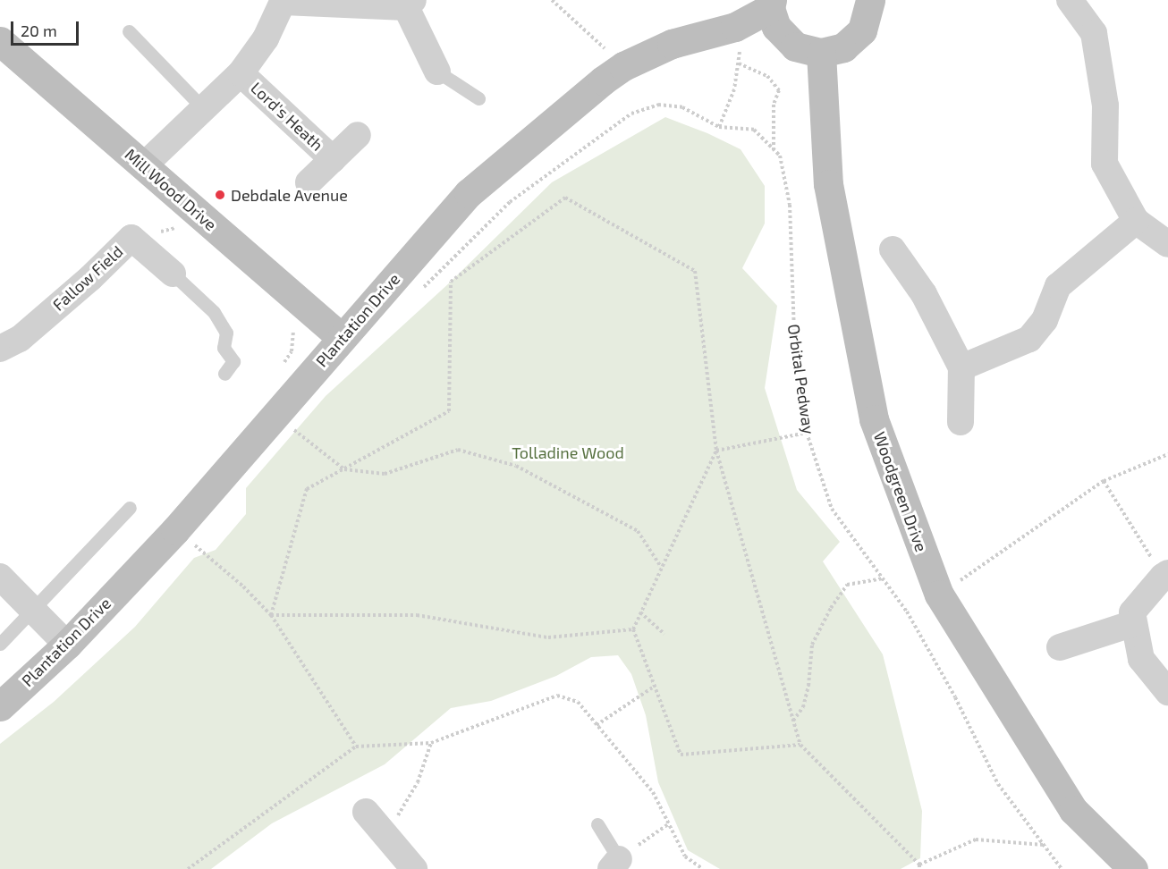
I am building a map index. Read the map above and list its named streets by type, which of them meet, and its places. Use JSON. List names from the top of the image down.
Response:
{
  "streets": {
    "street": [
      "Lord's Heath",
      "Mill Wood Drive",
      "Fallow Field",
      "Plantation Drive",
      "Woodgreen Drive"
    ],
    "path": ["Orbital Pedway"]
  },
  "crossings": [
    ["Mill Wood Drive", "Plantation Drive"]
  ],
  "parks": ["Tolladine Wood"],
  "places": ["Debdale Avenue"],
  "scale_bar": "20 m"
}
